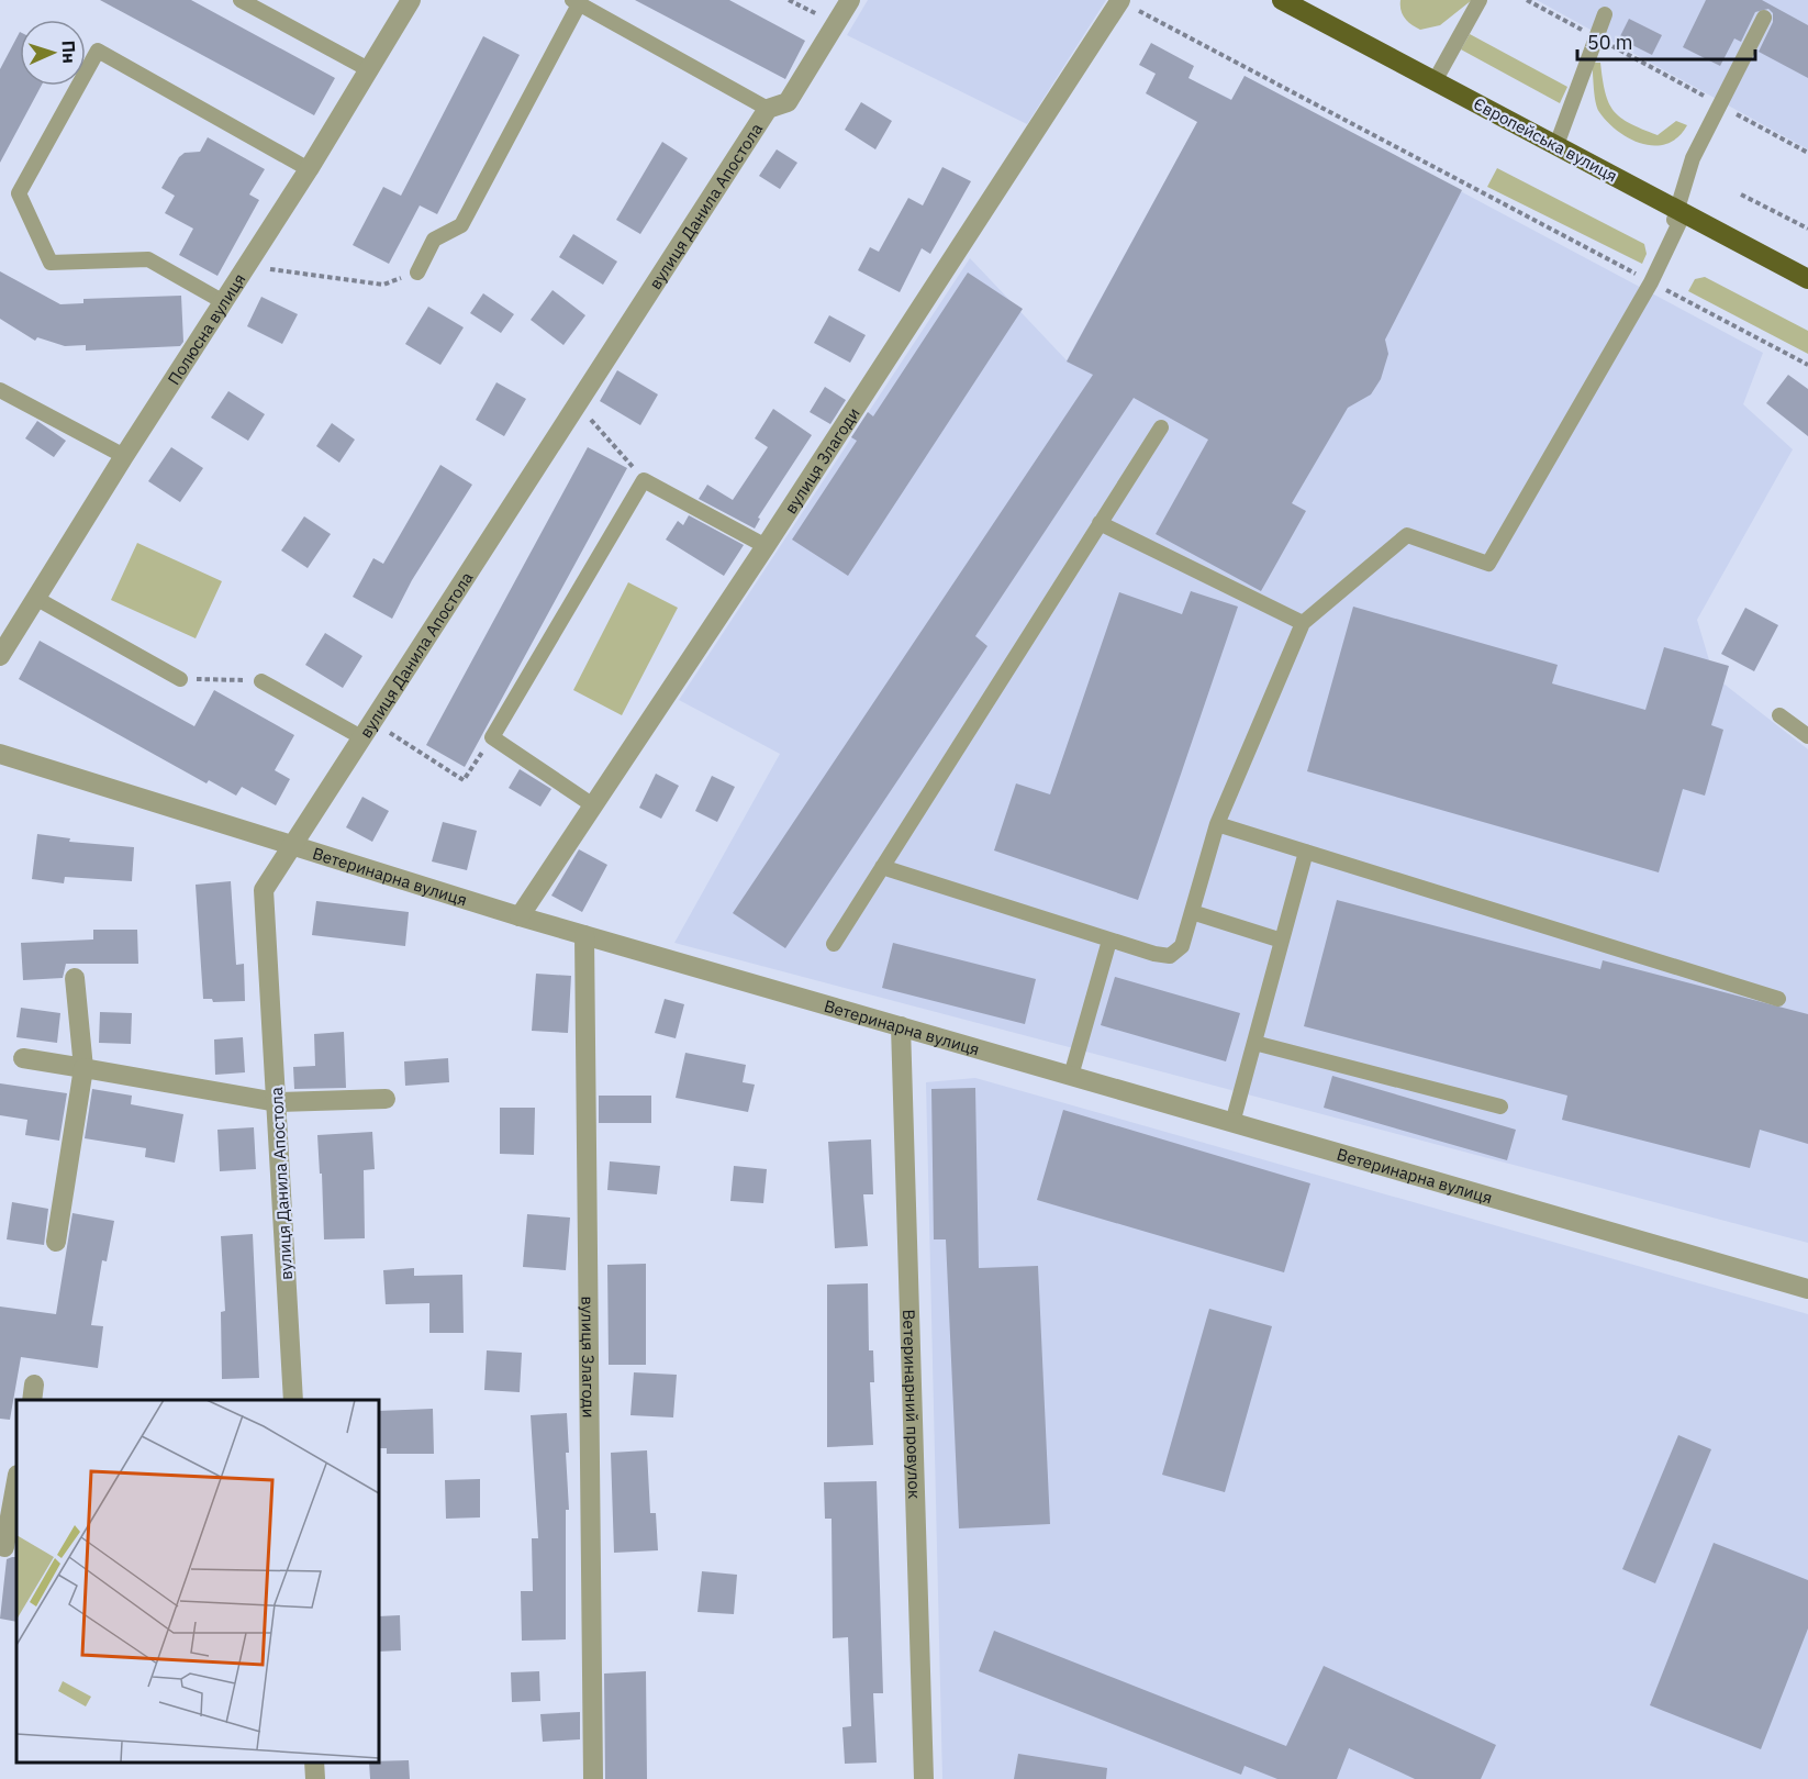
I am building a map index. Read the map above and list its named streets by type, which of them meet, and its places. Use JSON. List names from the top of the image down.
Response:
{
  "streets": {
    "highway": ["Європейська вулиця"],
    "street": [
      "вулиця Данила Апостола",
      "Полюсна вулиця",
      "вулиця Злагоди",
      "Ветеринарна вулиця",
      "Ветеринарний провулок"
    ]
  },
  "crossings": [
    ["вулиця Данила Апостола", "Ветеринарна вулиця"],
    ["вулиця Злагоди", "Ветеринарна вулиця"],
    ["Ветеринарна вулиця", "Ветеринарний провулок"]
  ],
  "scale_bar": "50 m",
  "north": "right"
}
